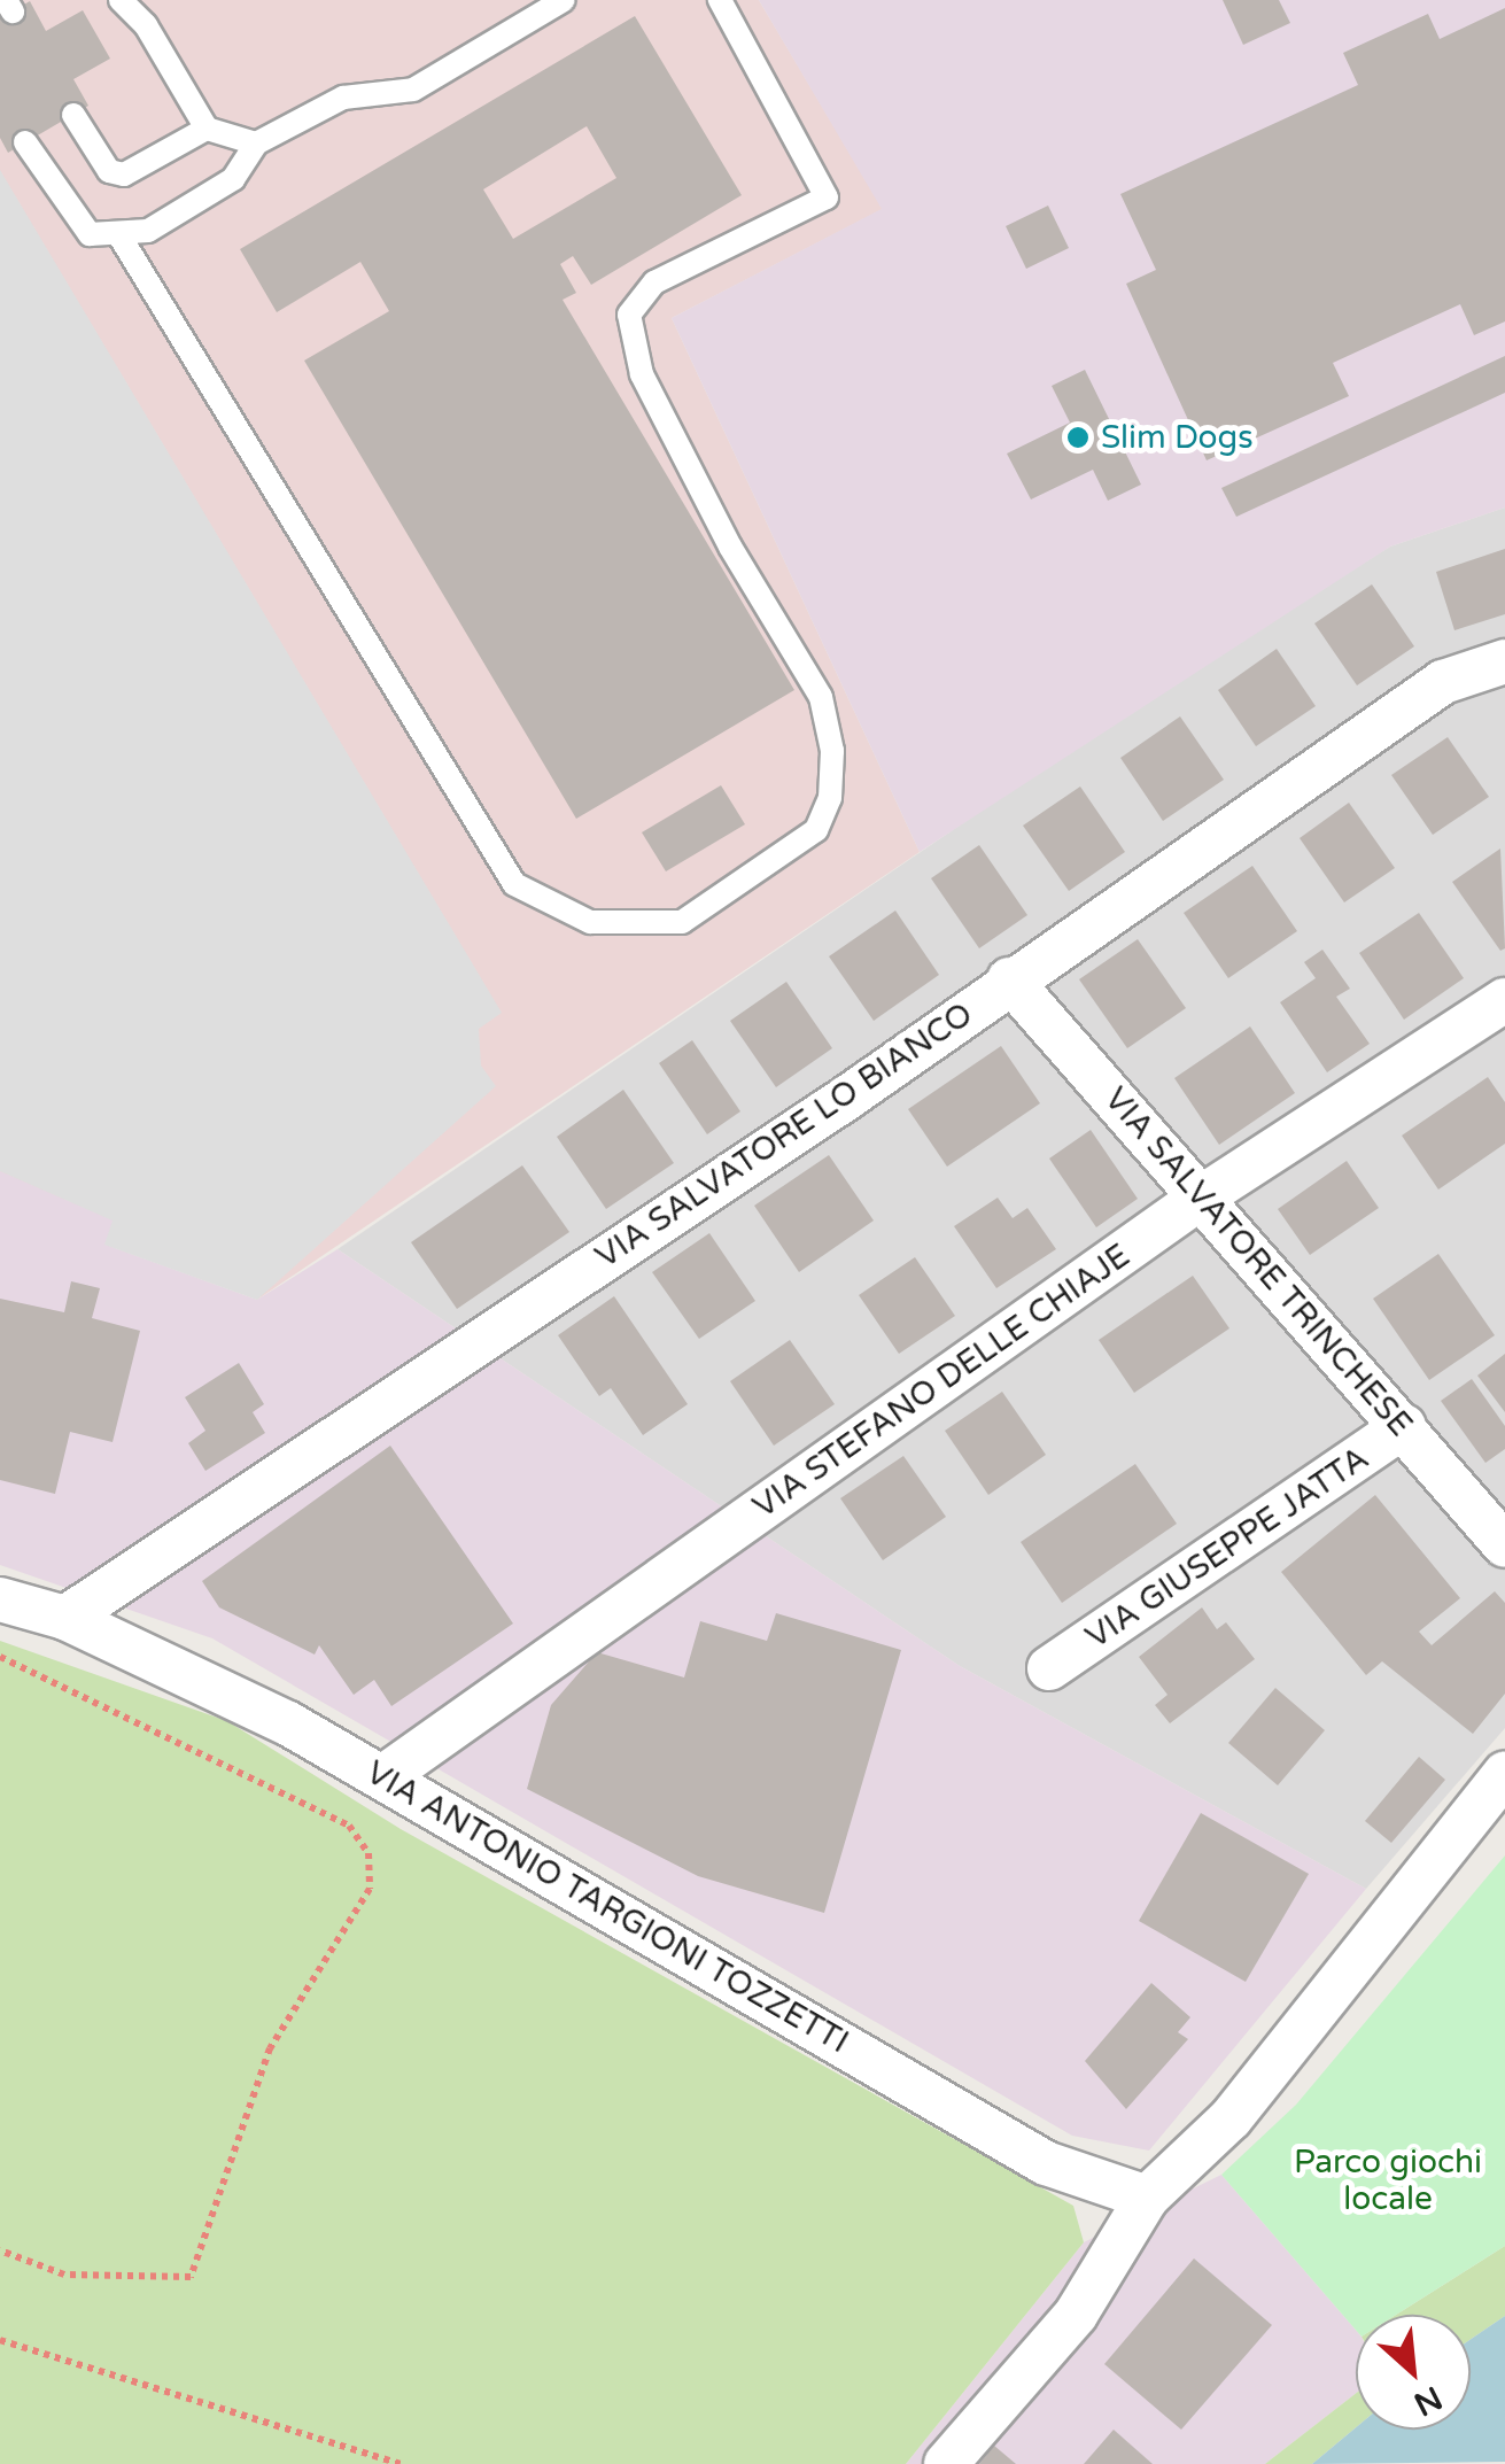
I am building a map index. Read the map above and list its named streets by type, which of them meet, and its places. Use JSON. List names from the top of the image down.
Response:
{
  "streets": {
    "street": [
      "VIA SALVATORE LO BIANCO",
      "VIA SALVATORE TRINCHESE",
      "VIA STEFANO DELLE CHIAJE",
      "VIA GIUSEPPE JATTA",
      "VIA ANTONIO TARGIONI TOZZETTI"
    ]
  },
  "crossings": [
    ["VIA SALVATORE LO BIANCO", "VIA SALVATORE TRINCHESE"],
    ["VIA SALVATORE LO BIANCO", "VIA ANTONIO TARGIONI TOZZETTI"],
    ["VIA SALVATORE TRINCHESE", "VIA STEFANO DELLE CHIAJE"],
    ["VIA SALVATORE TRINCHESE", "VIA GIUSEPPE JATTA"],
    ["VIA STEFANO DELLE CHIAJE", "VIA ANTONIO TARGIONI TOZZETTI"]
  ],
  "parks": ["Parco giochi locale"],
  "places": ["Slim Dogs"],
  "north": "bottom right"
}
